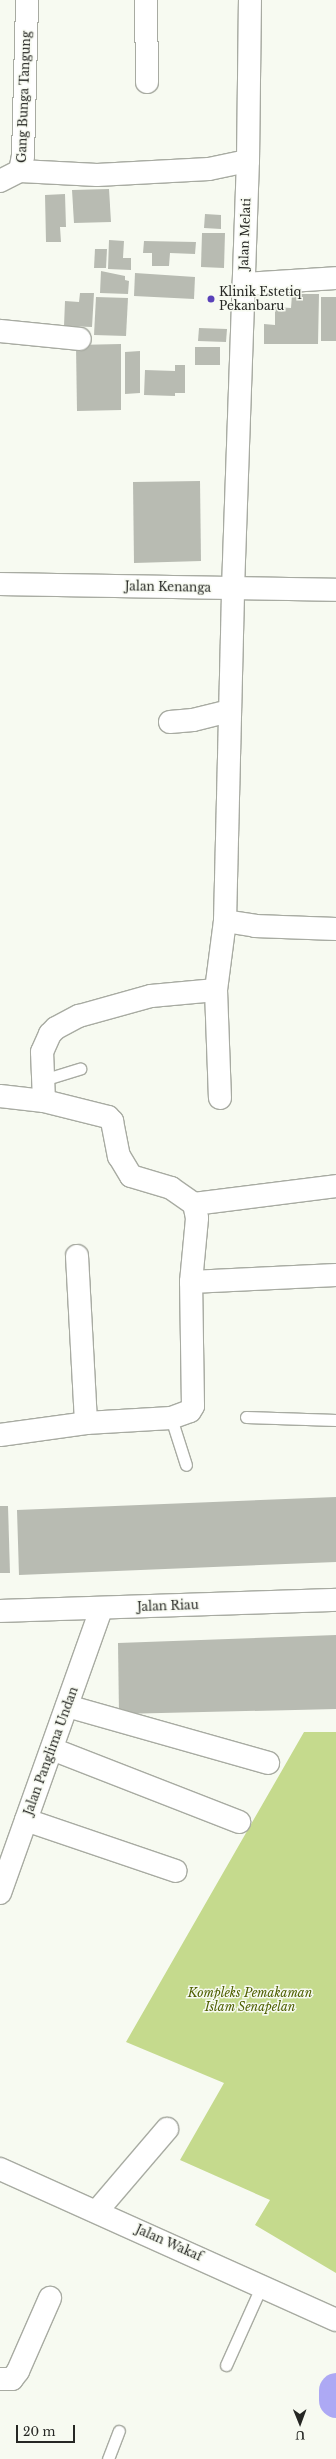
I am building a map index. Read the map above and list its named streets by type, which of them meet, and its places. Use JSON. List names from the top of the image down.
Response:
{
  "streets": {
    "street": [
      "Gang Bunga Tangung",
      "Jalan Melati",
      "Jalan Kenanga",
      "Jalan Riau",
      "Jalan Panglima Undan",
      "Jalan Wakaf"
    ]
  },
  "crossings": [
    ["Jalan Melati", "Jalan Kenanga"],
    ["Jalan Riau", "Jalan Panglima Undan"]
  ],
  "parks": ["Kompleks Pemakaman Islam Senapelan"],
  "places": ["Klinik Estetiq Pekanbaru"],
  "scale_bar": "20 m",
  "north": "bottom"
}
